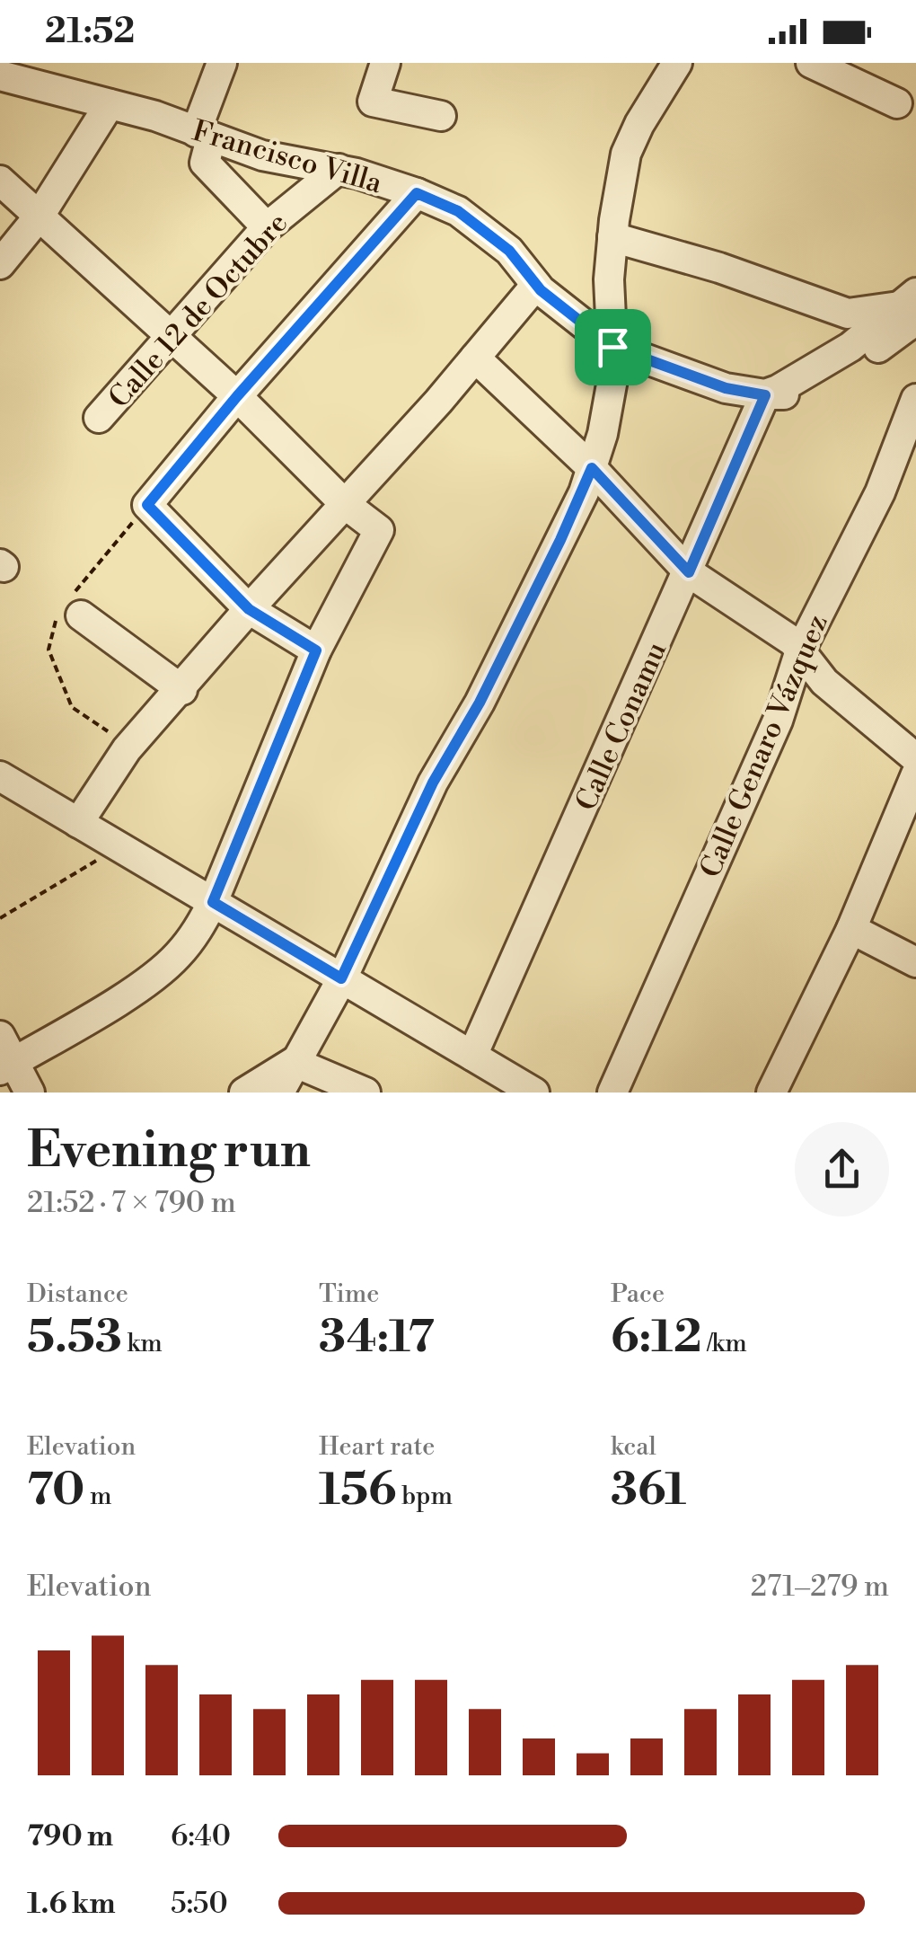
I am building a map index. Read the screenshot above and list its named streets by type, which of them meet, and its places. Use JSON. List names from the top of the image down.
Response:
{
  "streets": {
    "street": [
      "Francisco Villa",
      "Calle 12 de Octubre",
      "Calle Conamu",
      "Calle Genaro Vázquez"
    ]
  },
  "crossings": [
    ["Francisco Villa", "Calle 12 de Octubre"],
    ["Francisco Villa", "Calle Conamu"]
  ],
  "page": {
    "status": "21:52",
    "heading": ["Evening run", "21:52 · 7 × 790 m"],
    "stats": [
      ["Distance", "5.53 km"],
      ["Time", "34:17"],
      ["Pace", "6:12 /km"],
      ["Elevation", "70 m"],
      ["Heart rate", "156 bpm"],
      ["kcal", "361"]
    ],
    "chart": ["Elevation", "271–279 m"],
    "list": [
      {
        "name": "790 m",
        "note": "6:40"
      },
      {
        "name": "1.6 km",
        "note": "5:50"
      }
    ]
  }
}
